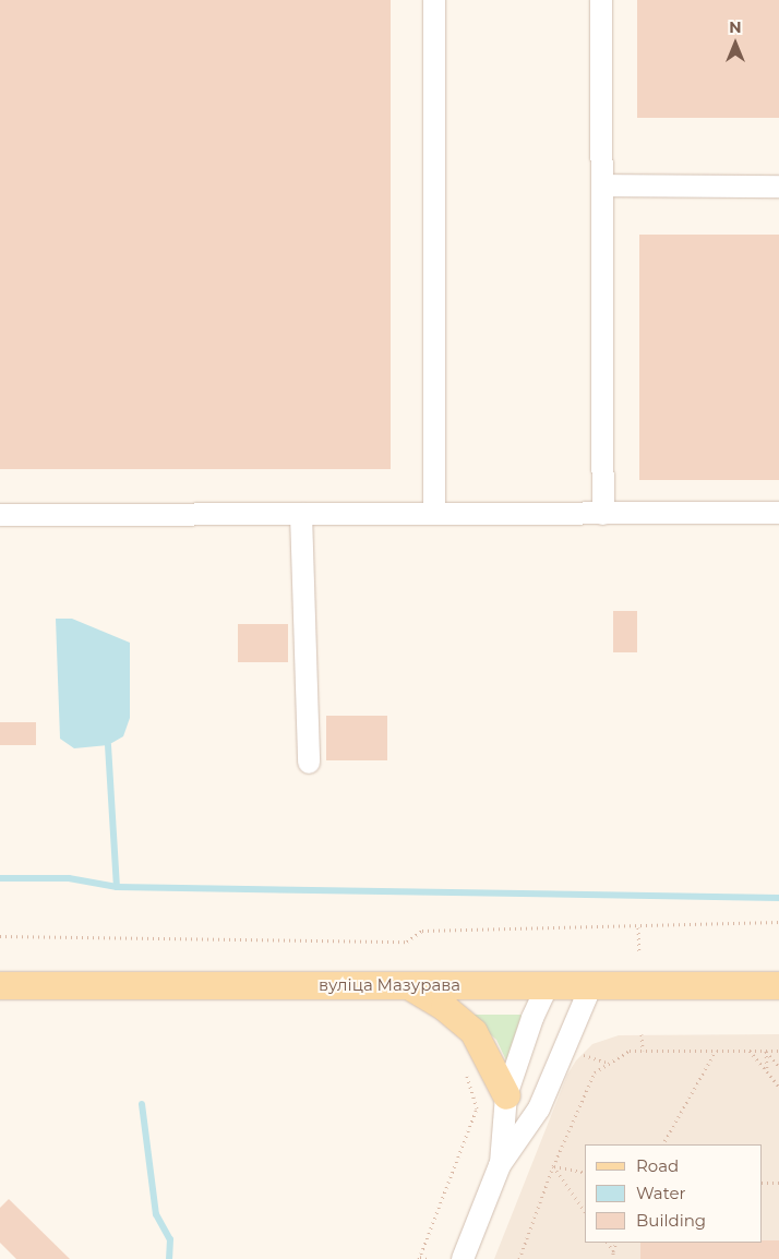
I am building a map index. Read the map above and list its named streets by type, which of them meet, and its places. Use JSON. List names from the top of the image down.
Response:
{
  "streets": {
    "main road": ["вуліца Мазурава"]
  },
  "legend": ["Road", "Water", "Building"],
  "north": "top"
}
